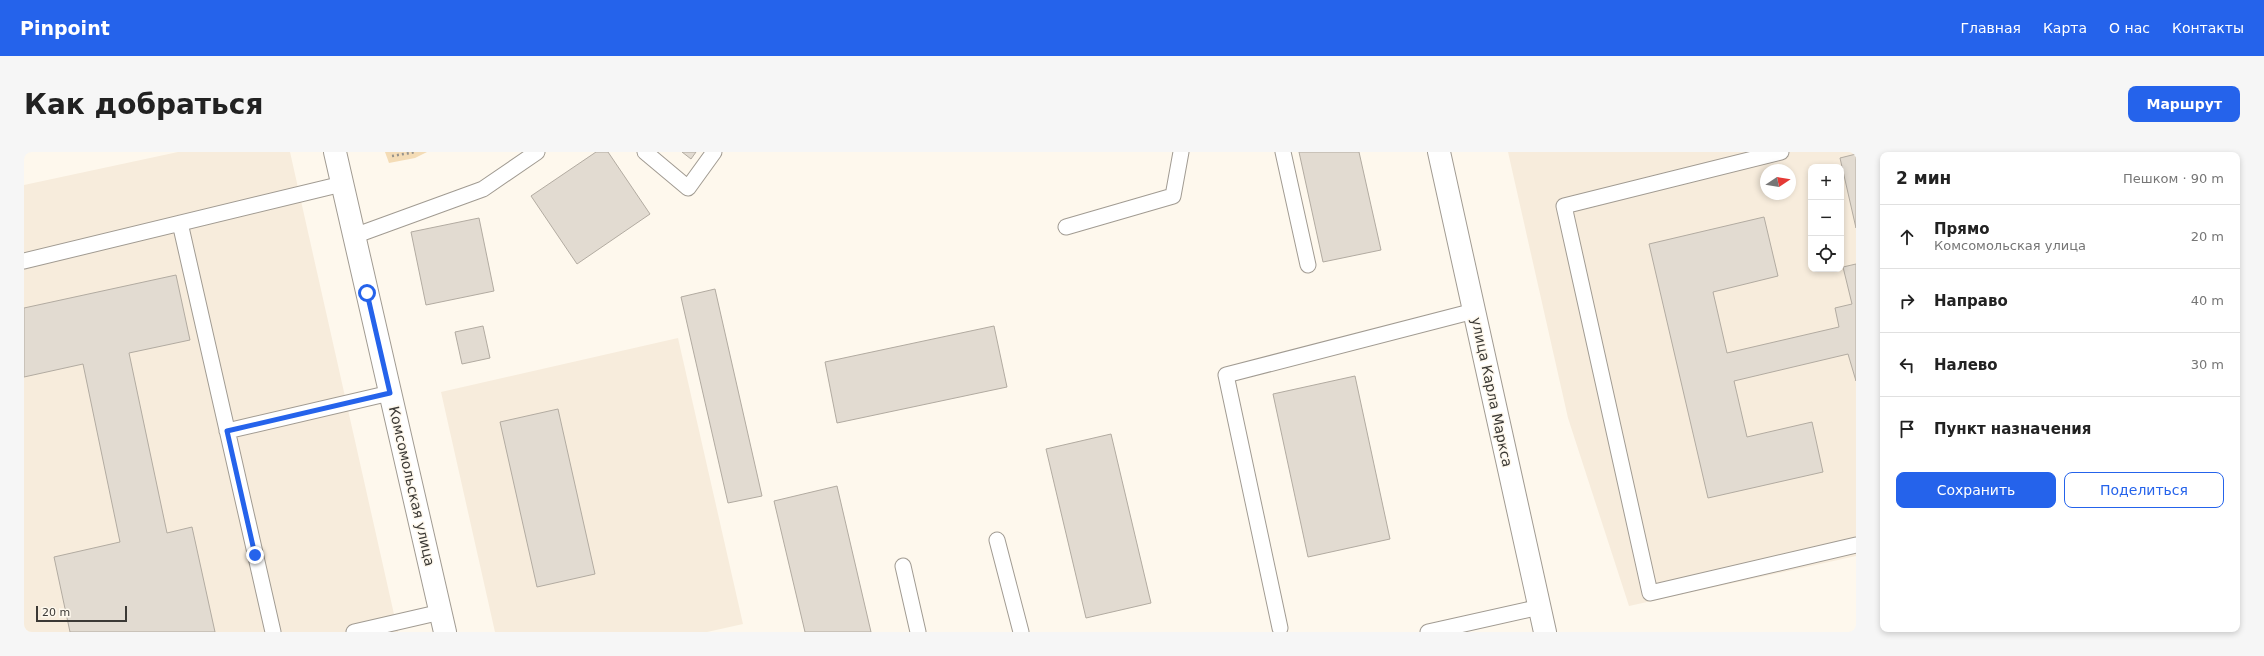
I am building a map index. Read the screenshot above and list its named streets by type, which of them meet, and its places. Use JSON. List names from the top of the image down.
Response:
{
  "streets": {
    "main road": ["улица Карла Маркса", "Комсомольская улица"]
  },
  "scale_bar": "20 m",
  "north": "right",
  "page": {
    "header": "Pinpoint",
    "nav": [
      "Главная",
      "Карта",
      "О нас",
      "Контакты"
    ],
    "buttons": [
      "Маршрут",
      ["Сохранить", "Поделиться"]
    ],
    "title": "Как добраться",
    "heading": ["2 мин", "Пешком · 90 m"],
    "map_buttons": ["+", "−"],
    "list": [
      ["Прямо", "Комсомольская улица", "20 m"],
      ["Направо", "40 m"],
      ["Налево", "30 m"],
      "Пункт назначения"
    ],
    "scale": "20 m"
  }
}
